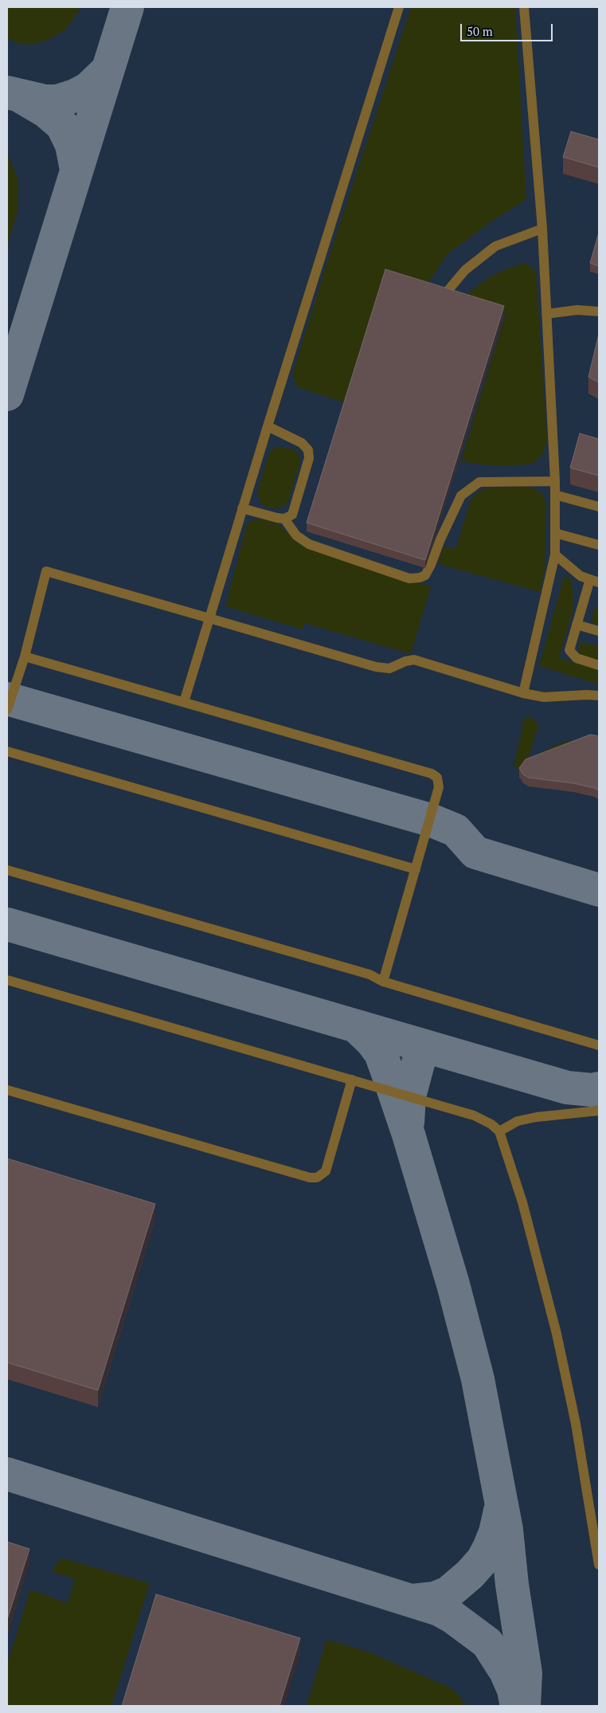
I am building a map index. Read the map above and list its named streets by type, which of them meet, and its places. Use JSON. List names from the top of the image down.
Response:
{
  "scale_bar": "50 m"
}
